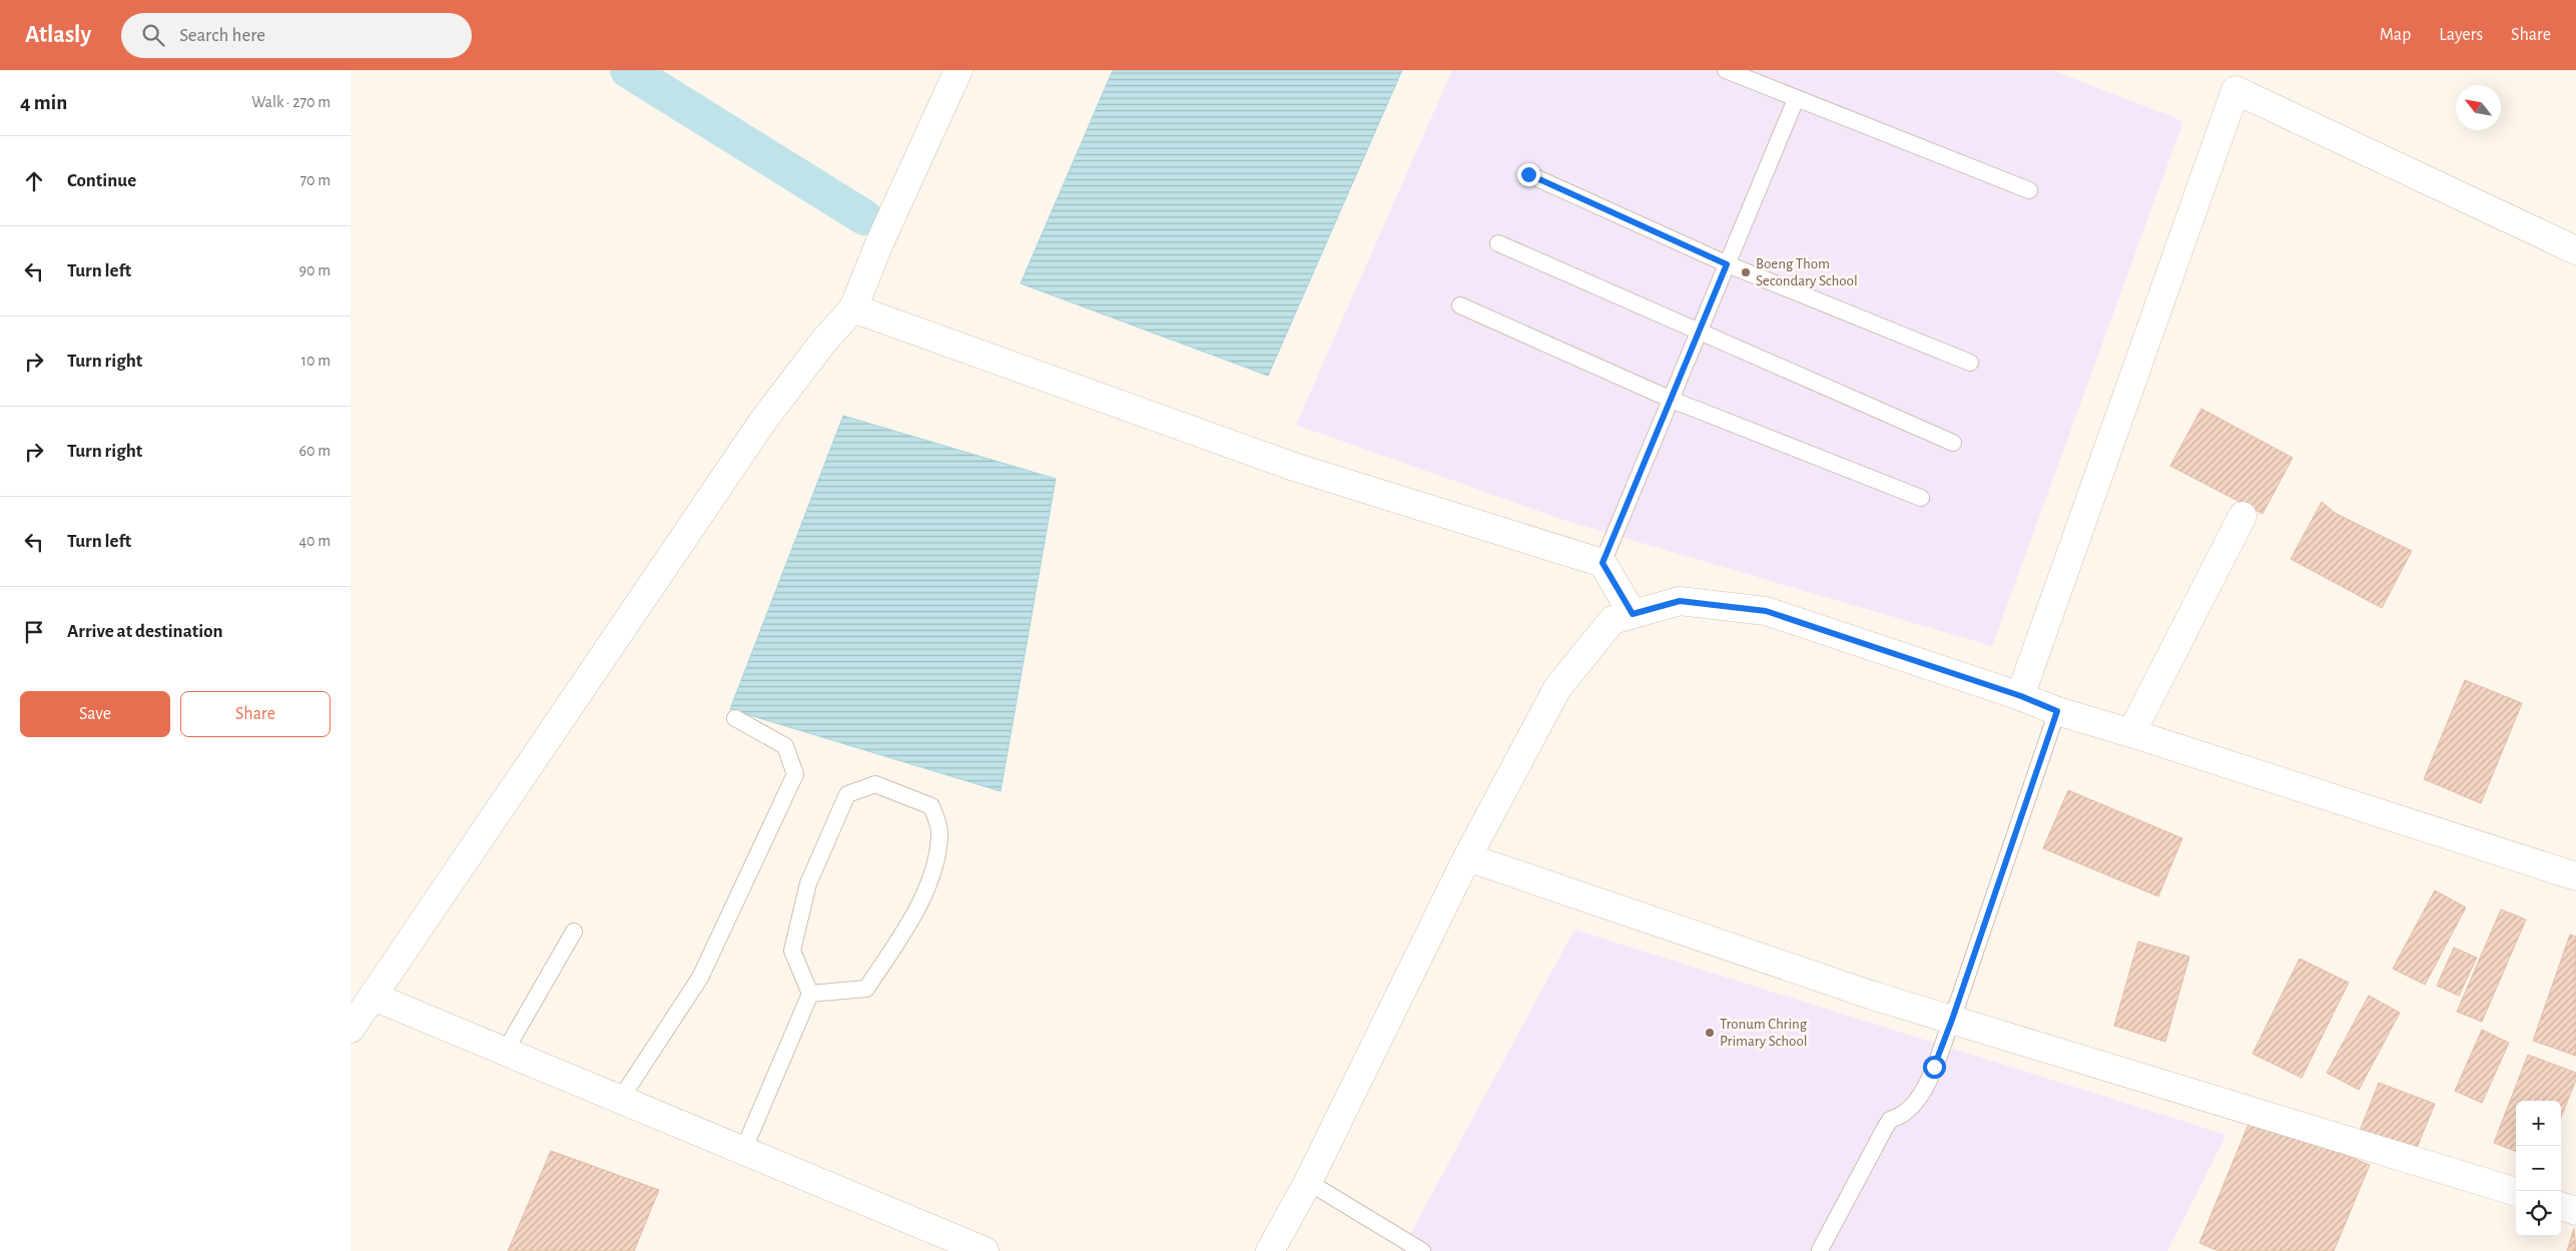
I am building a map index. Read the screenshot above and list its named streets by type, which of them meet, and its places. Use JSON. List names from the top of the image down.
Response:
{
  "places": ["Boeng Thom Secondary School", "Tronum Chring Primary School"],
  "north": "top left",
  "page": {
    "header": "Atlasly",
    "search": "Search here",
    "nav": ["Map", "Layers", "Share"],
    "heading": ["4 min", "Walk · 270 m"],
    "list": [
      ["Continue", "70 m"],
      ["Turn left", "90 m"],
      ["Turn right", "10 m"],
      ["Turn right", "60 m"],
      ["Turn left", "40 m"],
      "Arrive at destination"
    ],
    "buttons": ["Save", "Share"],
    "map_buttons": ["+", "−"]
  }
}
